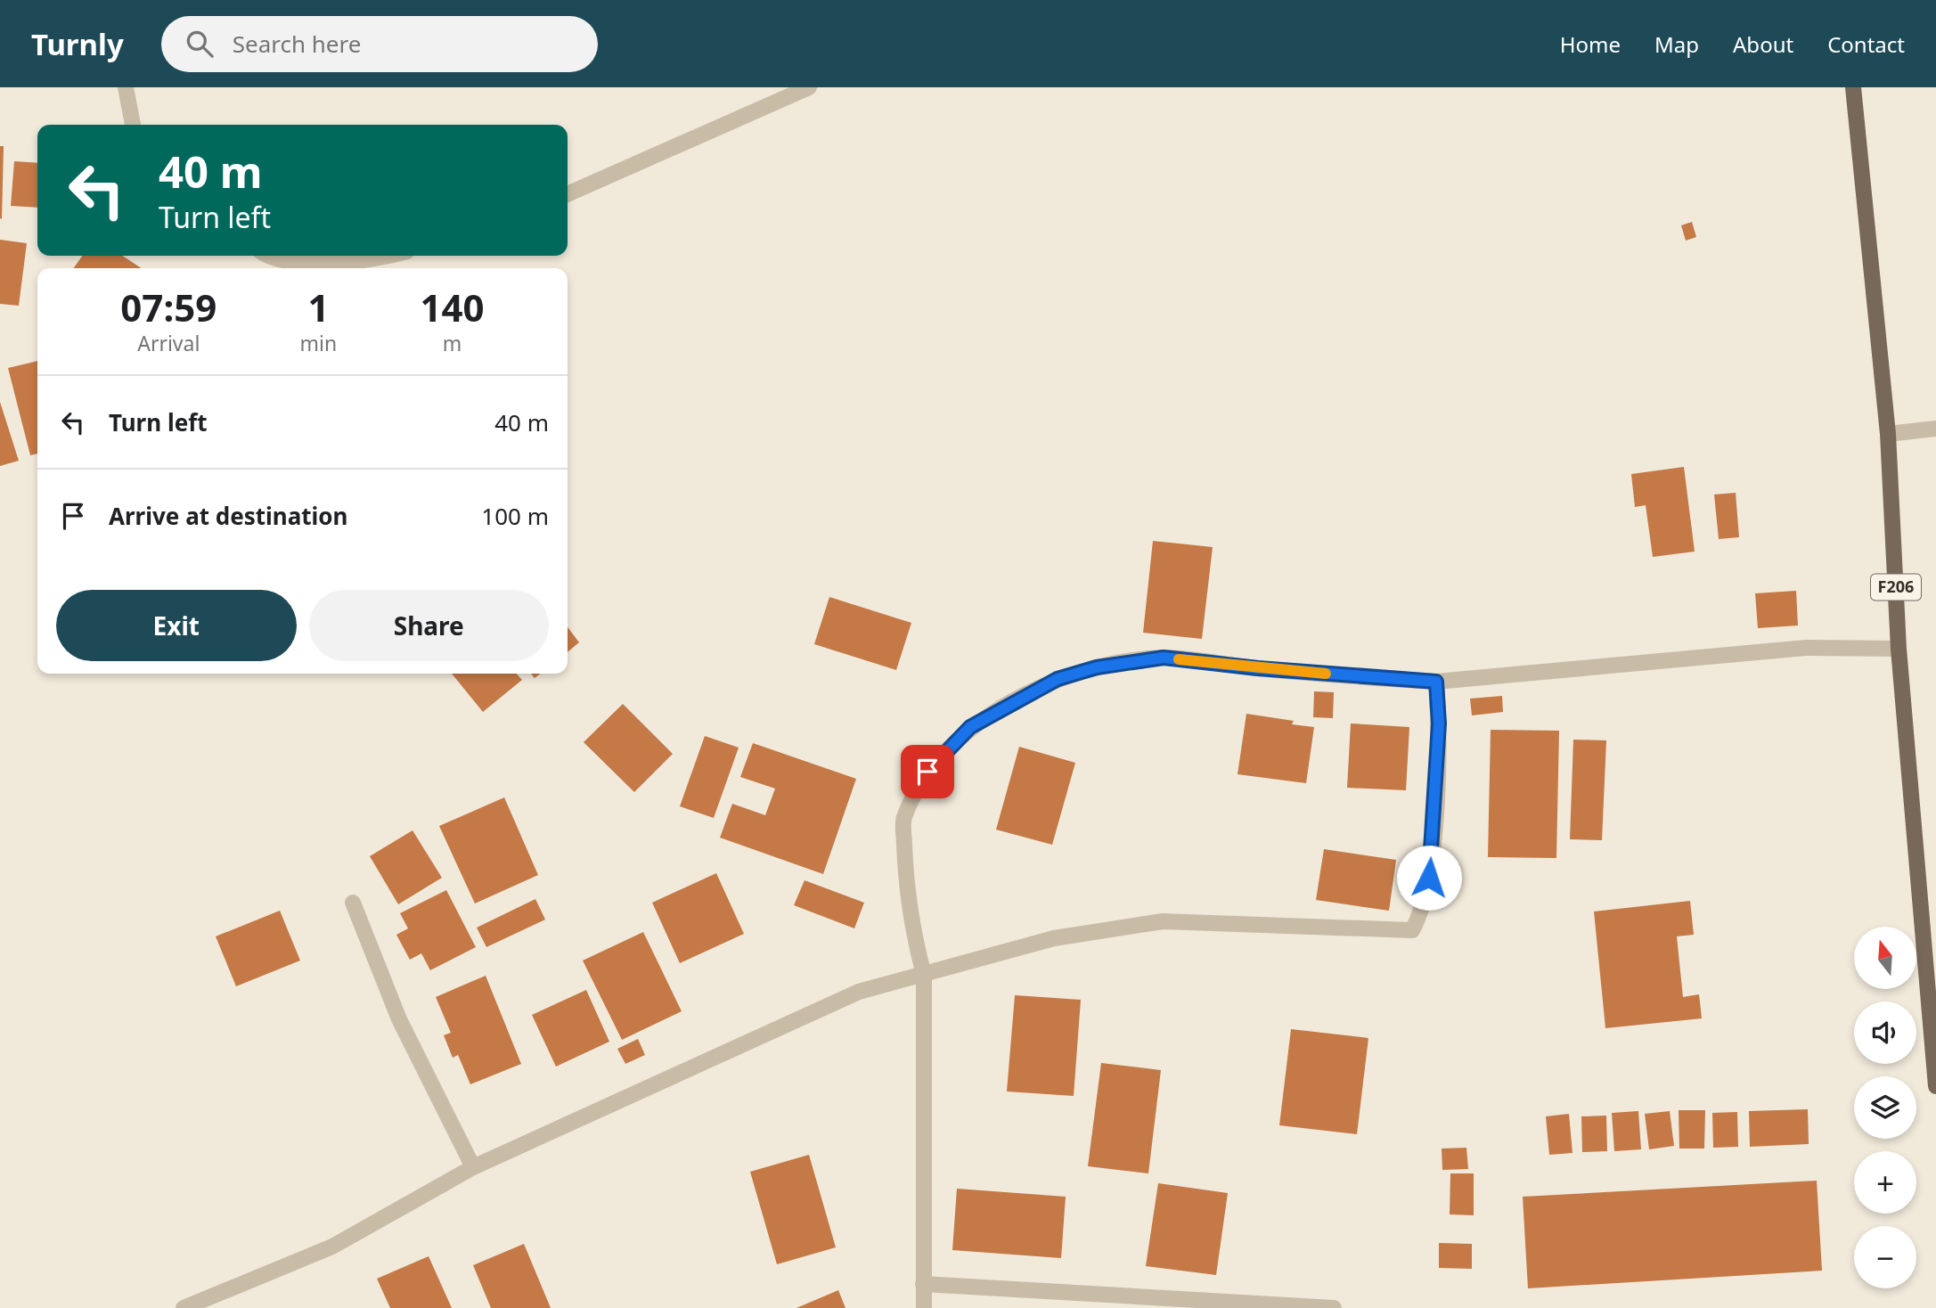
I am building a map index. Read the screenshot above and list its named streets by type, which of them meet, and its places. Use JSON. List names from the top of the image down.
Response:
{
  "streets": {
    "main road": ["F206"]
  },
  "north": "top",
  "page": {
    "header": "Turnly",
    "search": "Search here",
    "nav": [
      "Home",
      "Map",
      "About",
      "Contact"
    ],
    "turn": ["40 m", "Turn left"],
    "eta": [
      "07:59",
      "Arrival",
      "1",
      "min",
      "140",
      "m"
    ],
    "list": [
      {
        "name": "Turn left",
        "value": "40 m"
      },
      {
        "name": "Arrive at destination",
        "value": "100 m"
      }
    ],
    "buttons": ["Exit", "Share"],
    "map_buttons": ["+", "−"]
  }
}
